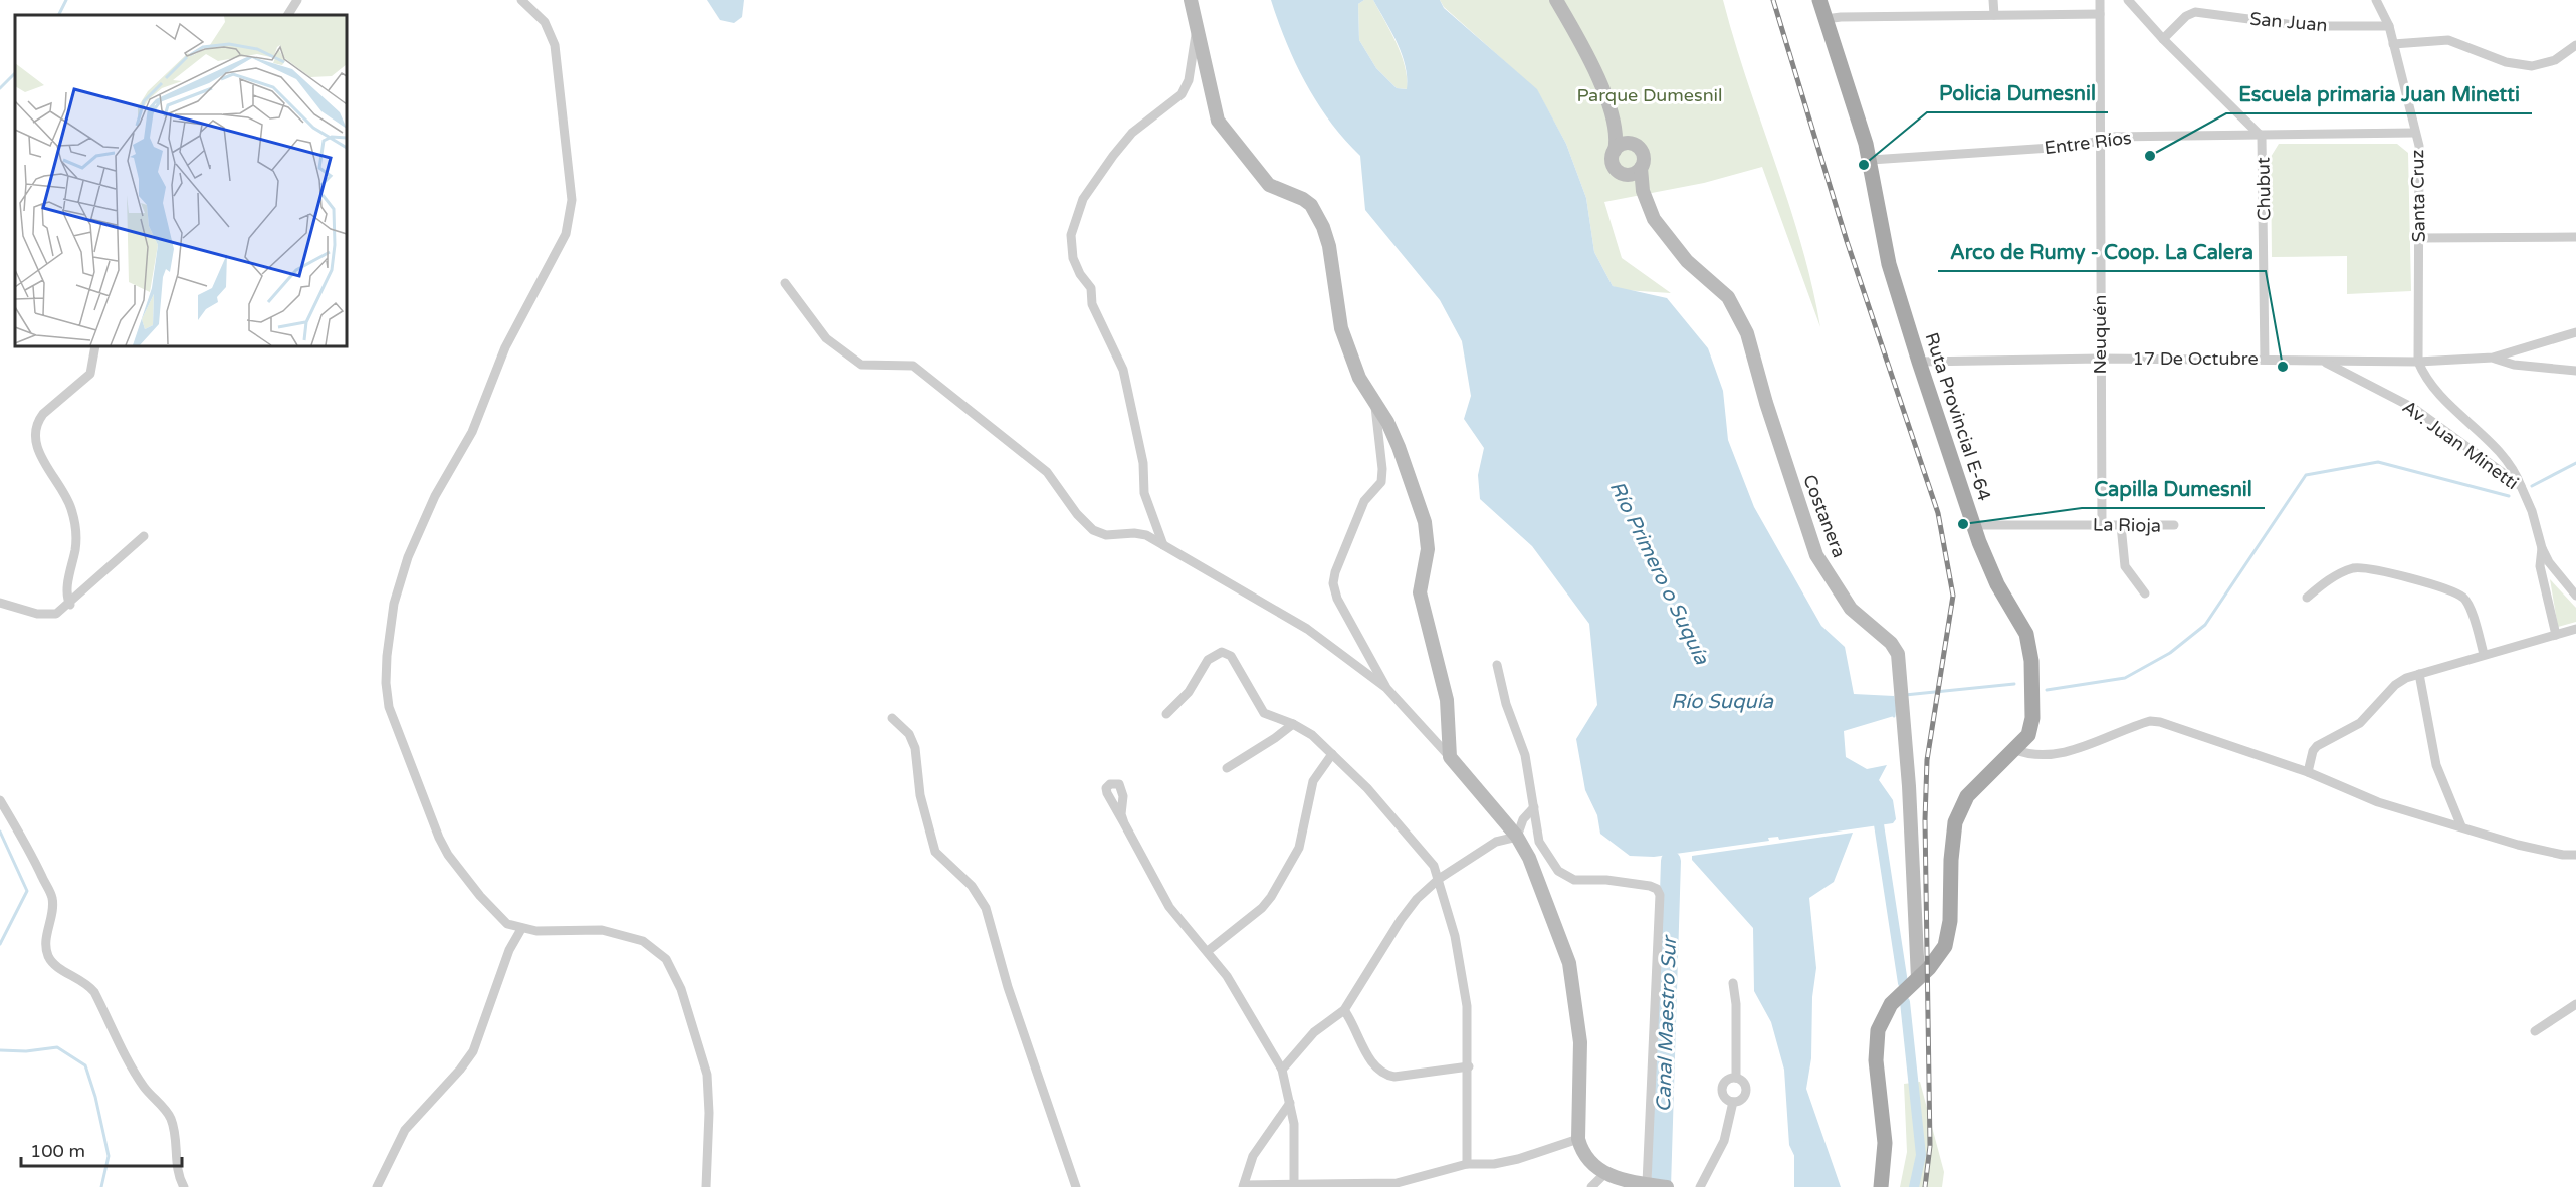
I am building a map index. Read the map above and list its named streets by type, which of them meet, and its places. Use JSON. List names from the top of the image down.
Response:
{
  "streets": {
    "main road": ["Ruta Provincial E-64"],
    "street": [
      "San Juan",
      "Entre Ríos",
      "Chubut",
      "Santa Cruz",
      "Neuquén",
      "17 De Octubre",
      "Av. Juan Minetti",
      "Costanera",
      "La Rioja"
    ]
  },
  "crossings": [
    ["San Juan", "Chubut"],
    ["San Juan", "Santa Cruz"],
    ["Entre Ríos", "Chubut"],
    ["Entre Ríos", "Santa Cruz"],
    ["Entre Ríos", "Neuquén"],
    ["Entre Ríos", "Ruta Provincial E-64"],
    ["Chubut", "17 De Octubre"],
    ["Santa Cruz", "17 De Octubre"],
    ["Neuquén", "17 De Octubre"],
    ["Neuquén", "La Rioja"],
    ["17 De Octubre", "Ruta Provincial E-64"],
    ["17 De Octubre", "Av. Juan Minetti"],
    ["Ruta Provincial E-64", "Costanera"],
    ["Ruta Provincial E-64", "La Rioja"]
  ],
  "water": ["Río Primero o Suquía", "Río Suquía", "Canal Maestro Sur"],
  "parks": ["Parque Dumesnil"],
  "places": [
    "Escuela primaria Juan Minetti",
    "Policia Dumesnil",
    "Arco de Rumy - Coop. La Calera",
    "Capilla Dumesnil"
  ],
  "scale_bar": "100 m"
}
